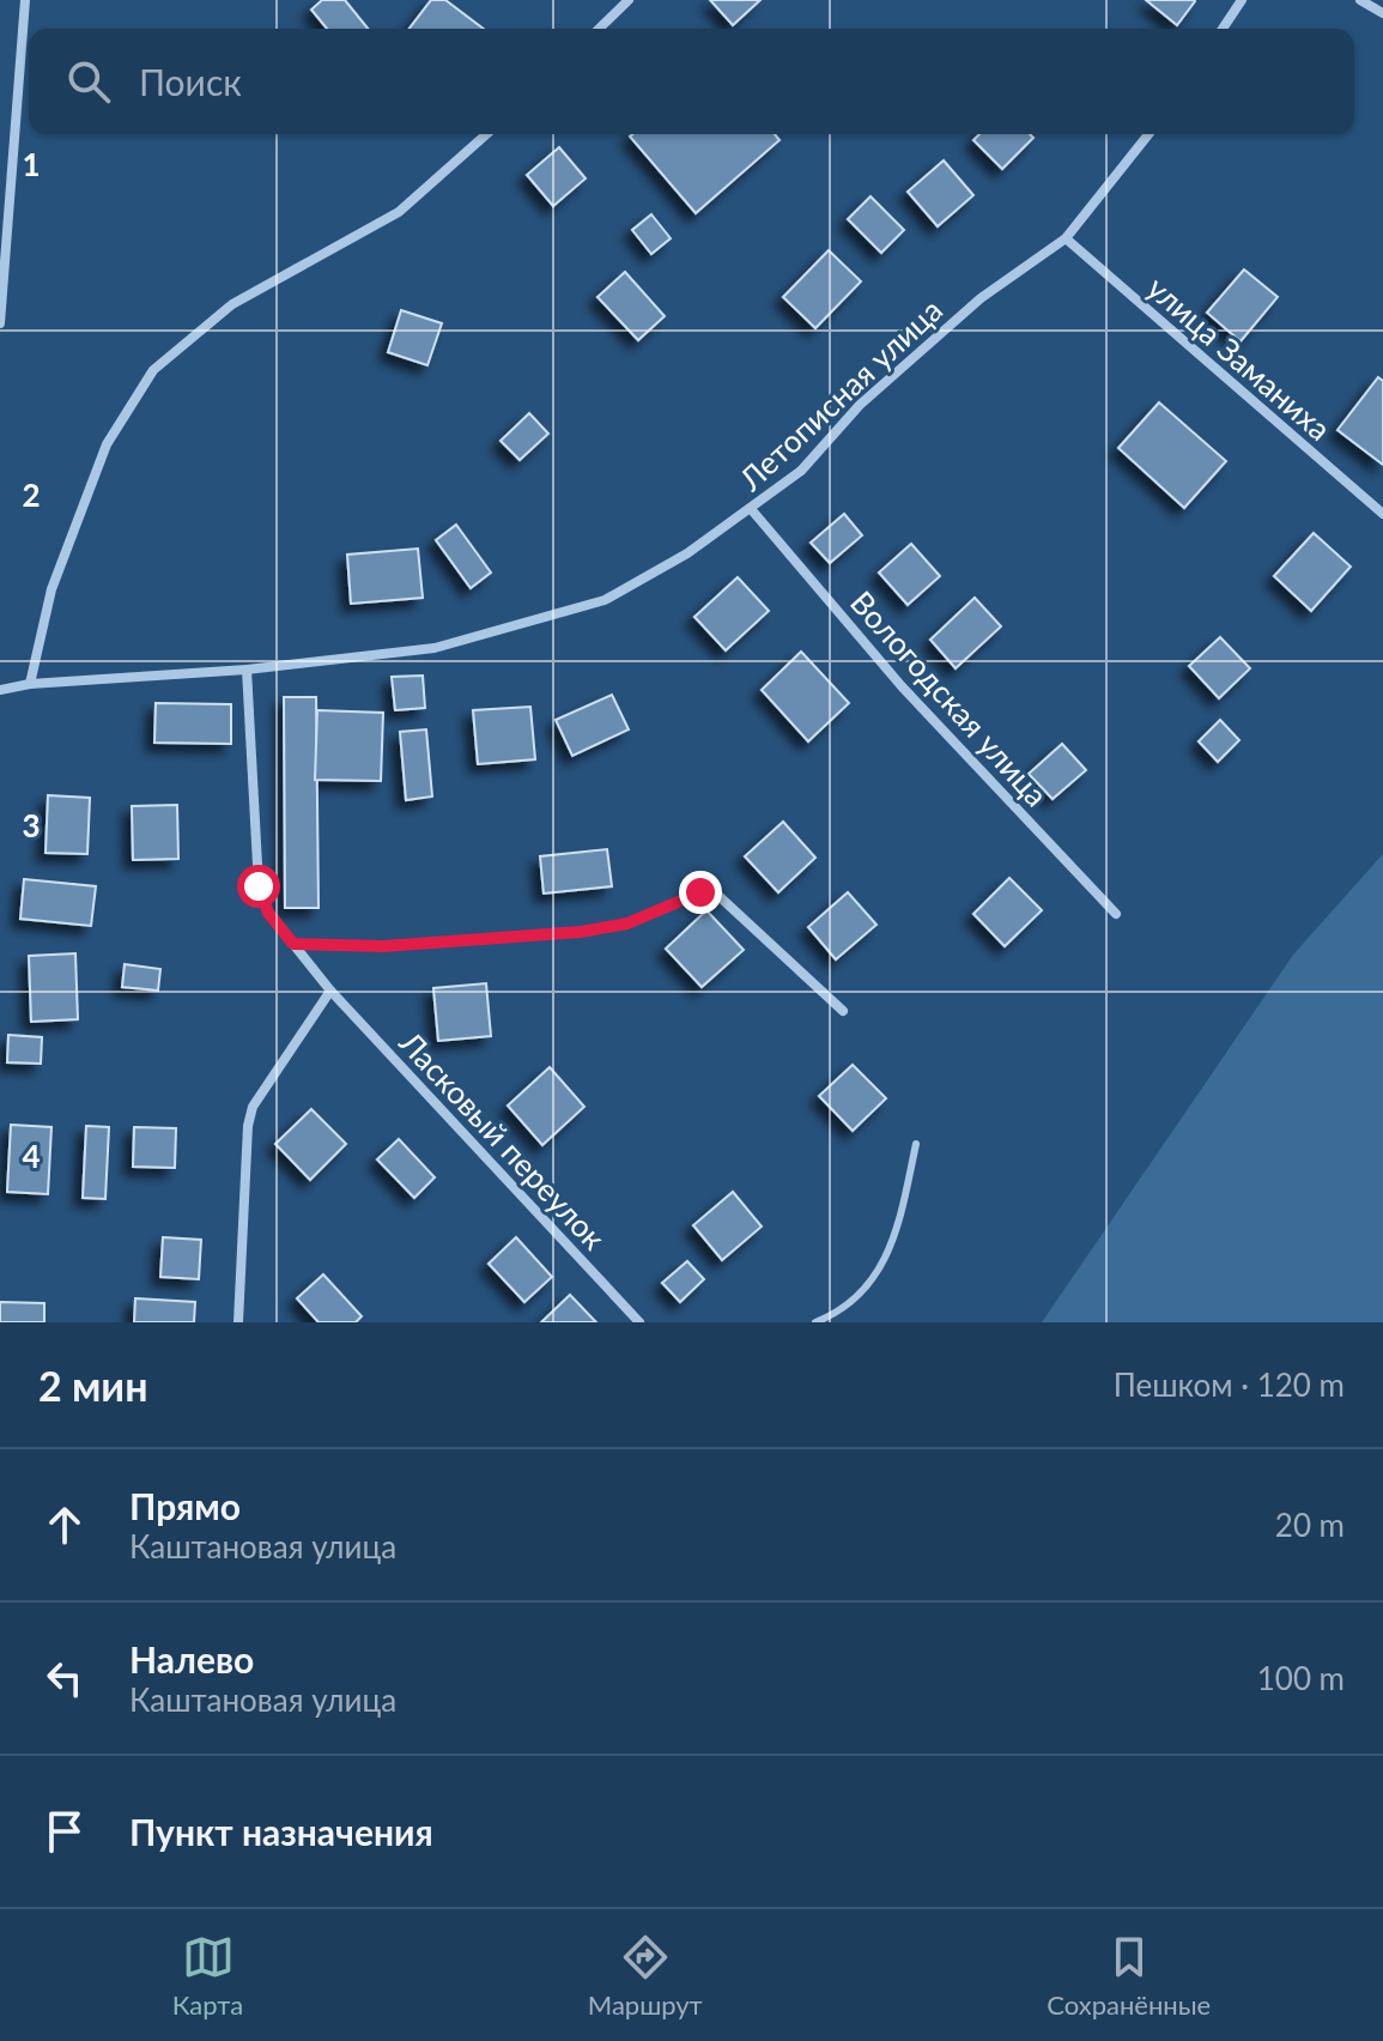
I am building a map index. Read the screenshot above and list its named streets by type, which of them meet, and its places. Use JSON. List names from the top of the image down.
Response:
{
  "streets": {
    "street": [
      "улица Заманиха",
      "Летописная улица",
      "Вологодская улица",
      "Ласковый переулок"
    ]
  },
  "crossings": [
    ["улица Заманиха", "Летописная улица"],
    ["Летописная улица", "Вологодская улица"],
    ["Летописная улица", "Ласковый переулок"]
  ],
  "page": {
    "search": "Поиск",
    "heading": ["2 мин", "Пешком · 120 m"],
    "list": [
      ["Прямо", "Каштановая улица", "20 m"],
      ["Налево", "Каштановая улица", "100 m"],
      "Пункт назначения"
    ],
    "nav": ["Карта", "Маршрут", "Сохранённые"]
  },
  "grid": {
    "rows": [
      "1",
      "2",
      "3",
      "4"
    ]
  }
}
